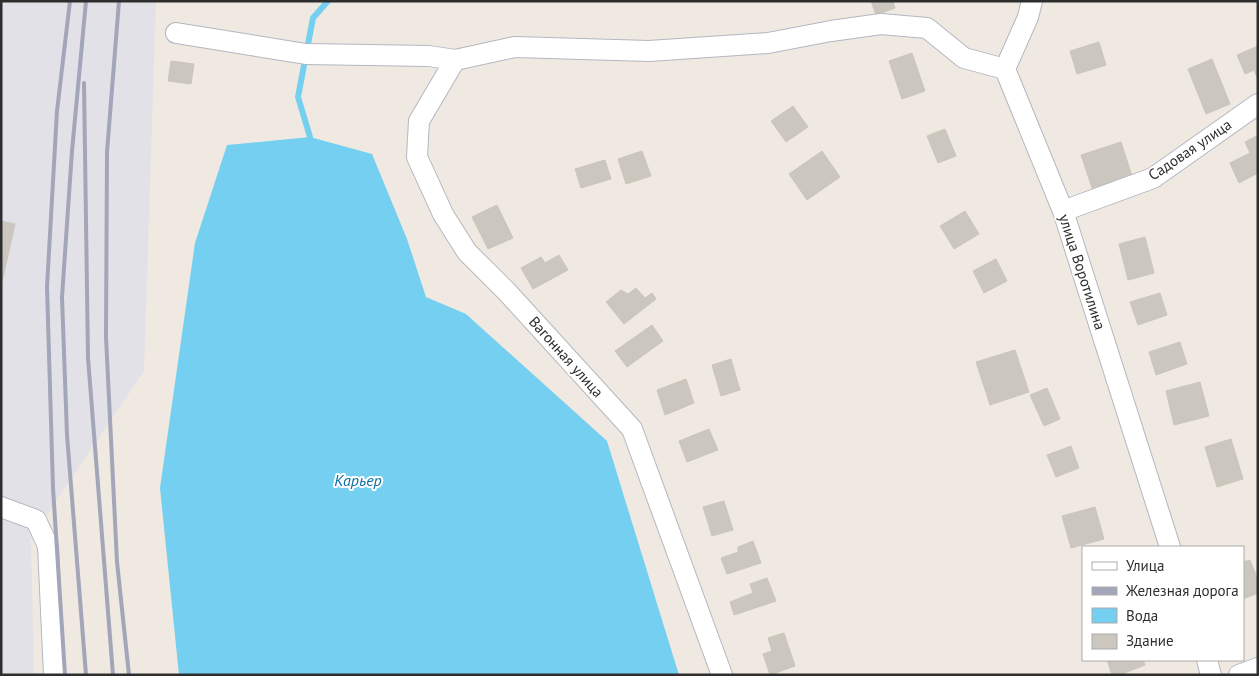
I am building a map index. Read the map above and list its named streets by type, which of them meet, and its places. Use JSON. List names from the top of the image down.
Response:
{
  "streets": {
    "street": ["Садовая улица", "улица Воротилина", "Вагонная улица"]
  },
  "crossings": [
    ["Садовая улица", "улица Воротилина"]
  ],
  "water": ["Карьер"],
  "legend": [
    "Улица",
    "Железная дорога",
    "Вода",
    "Здание"
  ]
}
